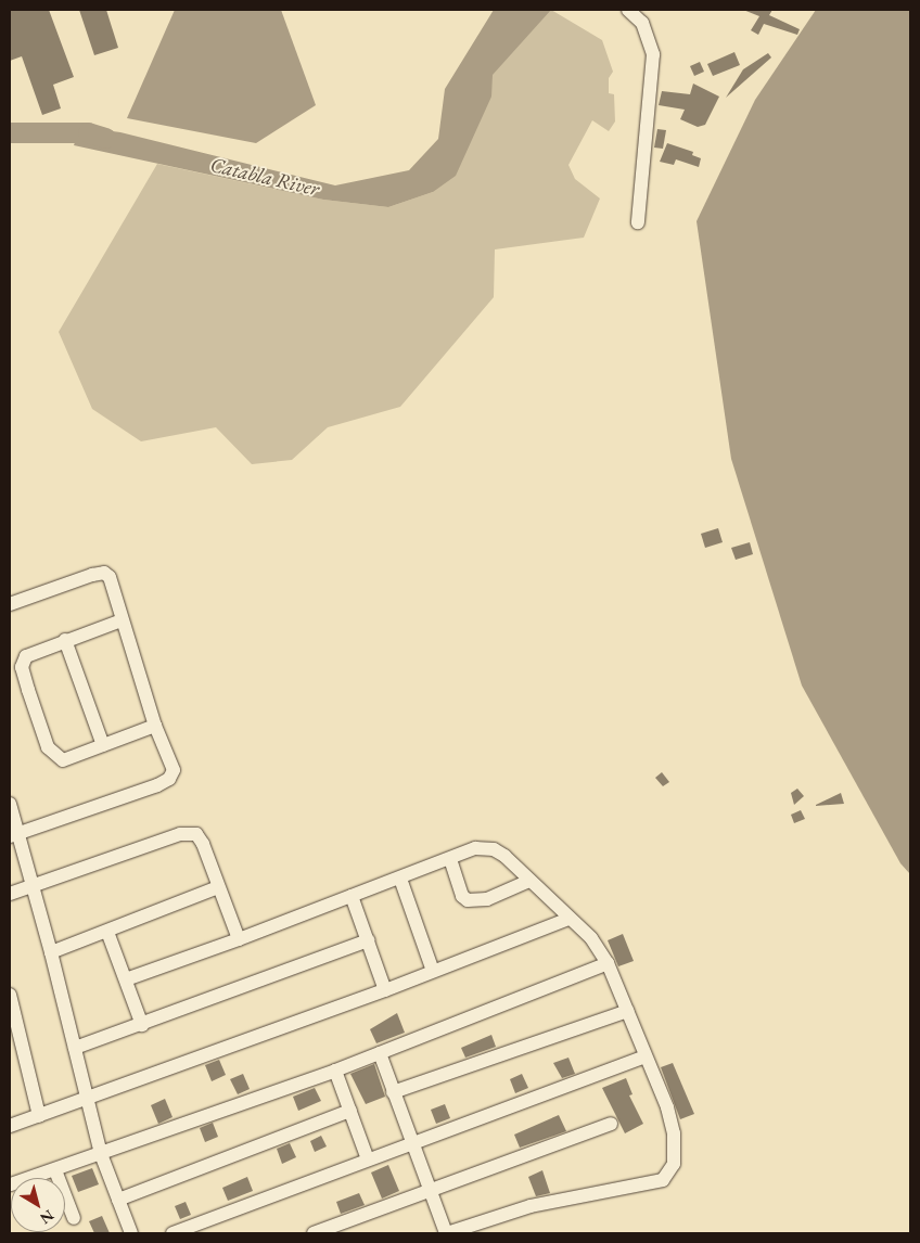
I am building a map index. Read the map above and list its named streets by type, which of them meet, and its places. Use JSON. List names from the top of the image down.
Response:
{
  "water": ["Catabla River"],
  "north": "bottom right"
}
